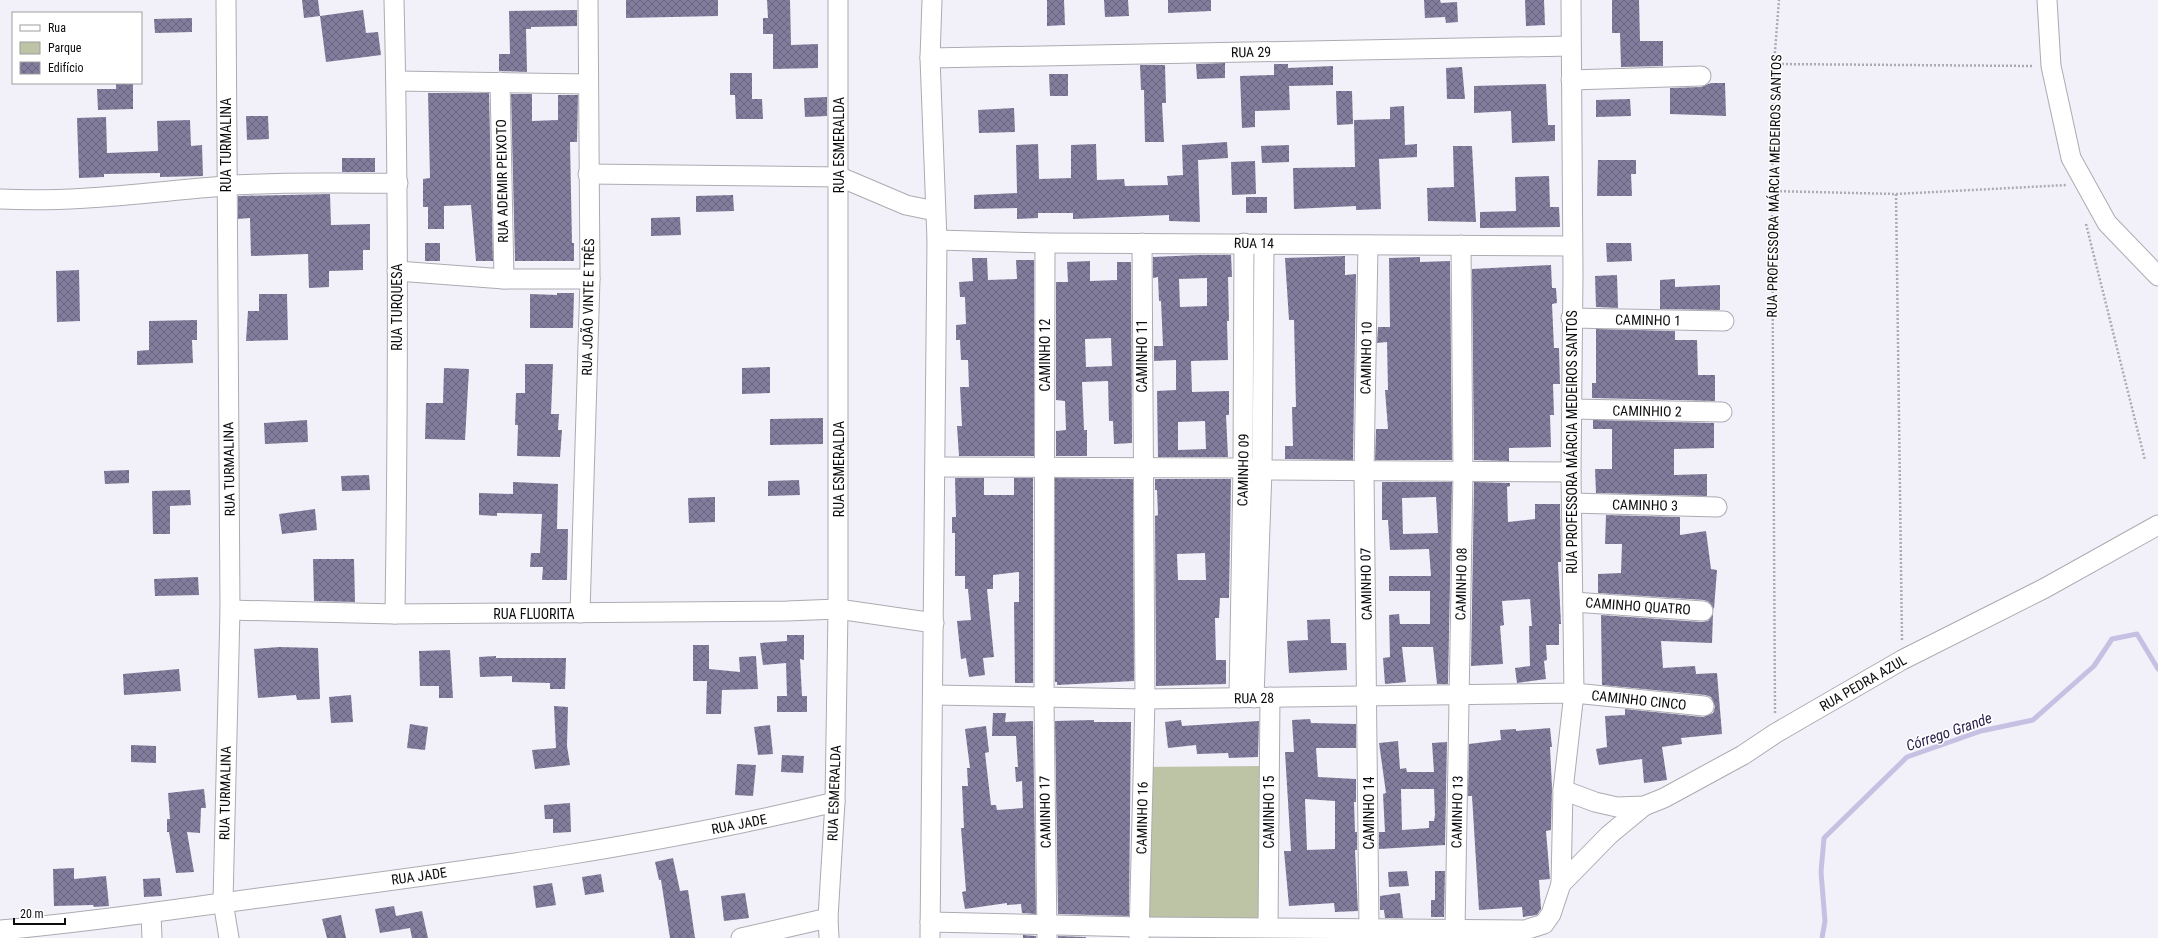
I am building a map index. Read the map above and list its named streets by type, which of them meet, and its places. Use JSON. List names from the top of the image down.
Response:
{
  "streets": {
    "street": [
      "RUA 29",
      "RUA TURMALINA",
      "RUA ESMERALDA",
      "RUA ADEMIR PEIXOTO",
      "RUA PROFESSORA MÁRCIA MEDEIROS SANTOS",
      "RUA 14",
      "RUA TURQUESA",
      "RUA JOÃO VINTE E TRÊS",
      "CAMINHO 1",
      "CAMINHO 12",
      "CAMINHO 11",
      "CAMINHO 10",
      "CAMINHIO 2",
      "CAMINHO 09",
      "CAMINHO 3",
      "CAMINHO 07",
      "CAMINHO 08",
      "CAMINHO QUATRO",
      "RUA FLUORITA",
      "RUA PEDRA AZUL",
      "RUA 28",
      "CAMINHO CINCO",
      "CAMINHO 17",
      "CAMINHO 15",
      "CAMINHO 13",
      "CAMINHO 14",
      "CAMINHO 16",
      "RUA JADE"
    ]
  },
  "crossings": [
    ["RUA 29", "RUA PROFESSORA MÁRCIA MEDEIROS SANTOS"],
    ["RUA TURMALINA", "RUA FLUORITA"],
    ["RUA TURMALINA", "RUA JADE"],
    ["RUA ESMERALDA", "RUA FLUORITA"],
    ["RUA ESMERALDA", "RUA JADE"],
    ["RUA PROFESSORA MÁRCIA MEDEIROS SANTOS", "RUA 14"],
    ["RUA PROFESSORA MÁRCIA MEDEIROS SANTOS", "CAMINHO 1"],
    ["RUA PROFESSORA MÁRCIA MEDEIROS SANTOS", "CAMINHIO 2"],
    ["RUA PROFESSORA MÁRCIA MEDEIROS SANTOS", "CAMINHO 3"],
    ["RUA PROFESSORA MÁRCIA MEDEIROS SANTOS", "CAMINHO QUATRO"],
    ["RUA PROFESSORA MÁRCIA MEDEIROS SANTOS", "RUA PEDRA AZUL"],
    ["RUA PROFESSORA MÁRCIA MEDEIROS SANTOS", "RUA 28"],
    ["RUA PROFESSORA MÁRCIA MEDEIROS SANTOS", "CAMINHO CINCO"],
    ["RUA 14", "CAMINHO 12"],
    ["RUA 14", "CAMINHO 11"],
    ["RUA 14", "CAMINHO 10"],
    ["RUA 14", "CAMINHO 09"],
    ["RUA TURQUESA", "RUA FLUORITA"],
    ["RUA JOÃO VINTE E TRÊS", "RUA FLUORITA"],
    ["CAMINHO 12", "RUA 28"],
    ["CAMINHO 12", "CAMINHO 17"],
    ["CAMINHO 11", "RUA 28"],
    ["CAMINHO 11", "CAMINHO 16"],
    ["CAMINHO 10", "CAMINHO 07"],
    ["CAMINHO 09", "RUA 28"],
    ["CAMINHO 09", "CAMINHO 15"],
    ["CAMINHO 07", "RUA 28"],
    ["CAMINHO 07", "CAMINHO 14"],
    ["CAMINHO 08", "RUA 28"],
    ["CAMINHO 08", "CAMINHO 13"],
    ["RUA 28", "CAMINHO CINCO"],
    ["RUA 28", "CAMINHO 17"],
    ["RUA 28", "CAMINHO 15"],
    ["RUA 28", "CAMINHO 13"],
    ["RUA 28", "CAMINHO 14"],
    ["RUA 28", "CAMINHO 16"]
  ],
  "water": ["Córrego Grande"],
  "legend": ["Rua", "Parque", "Edifício"],
  "scale_bar": "20 m"
}
